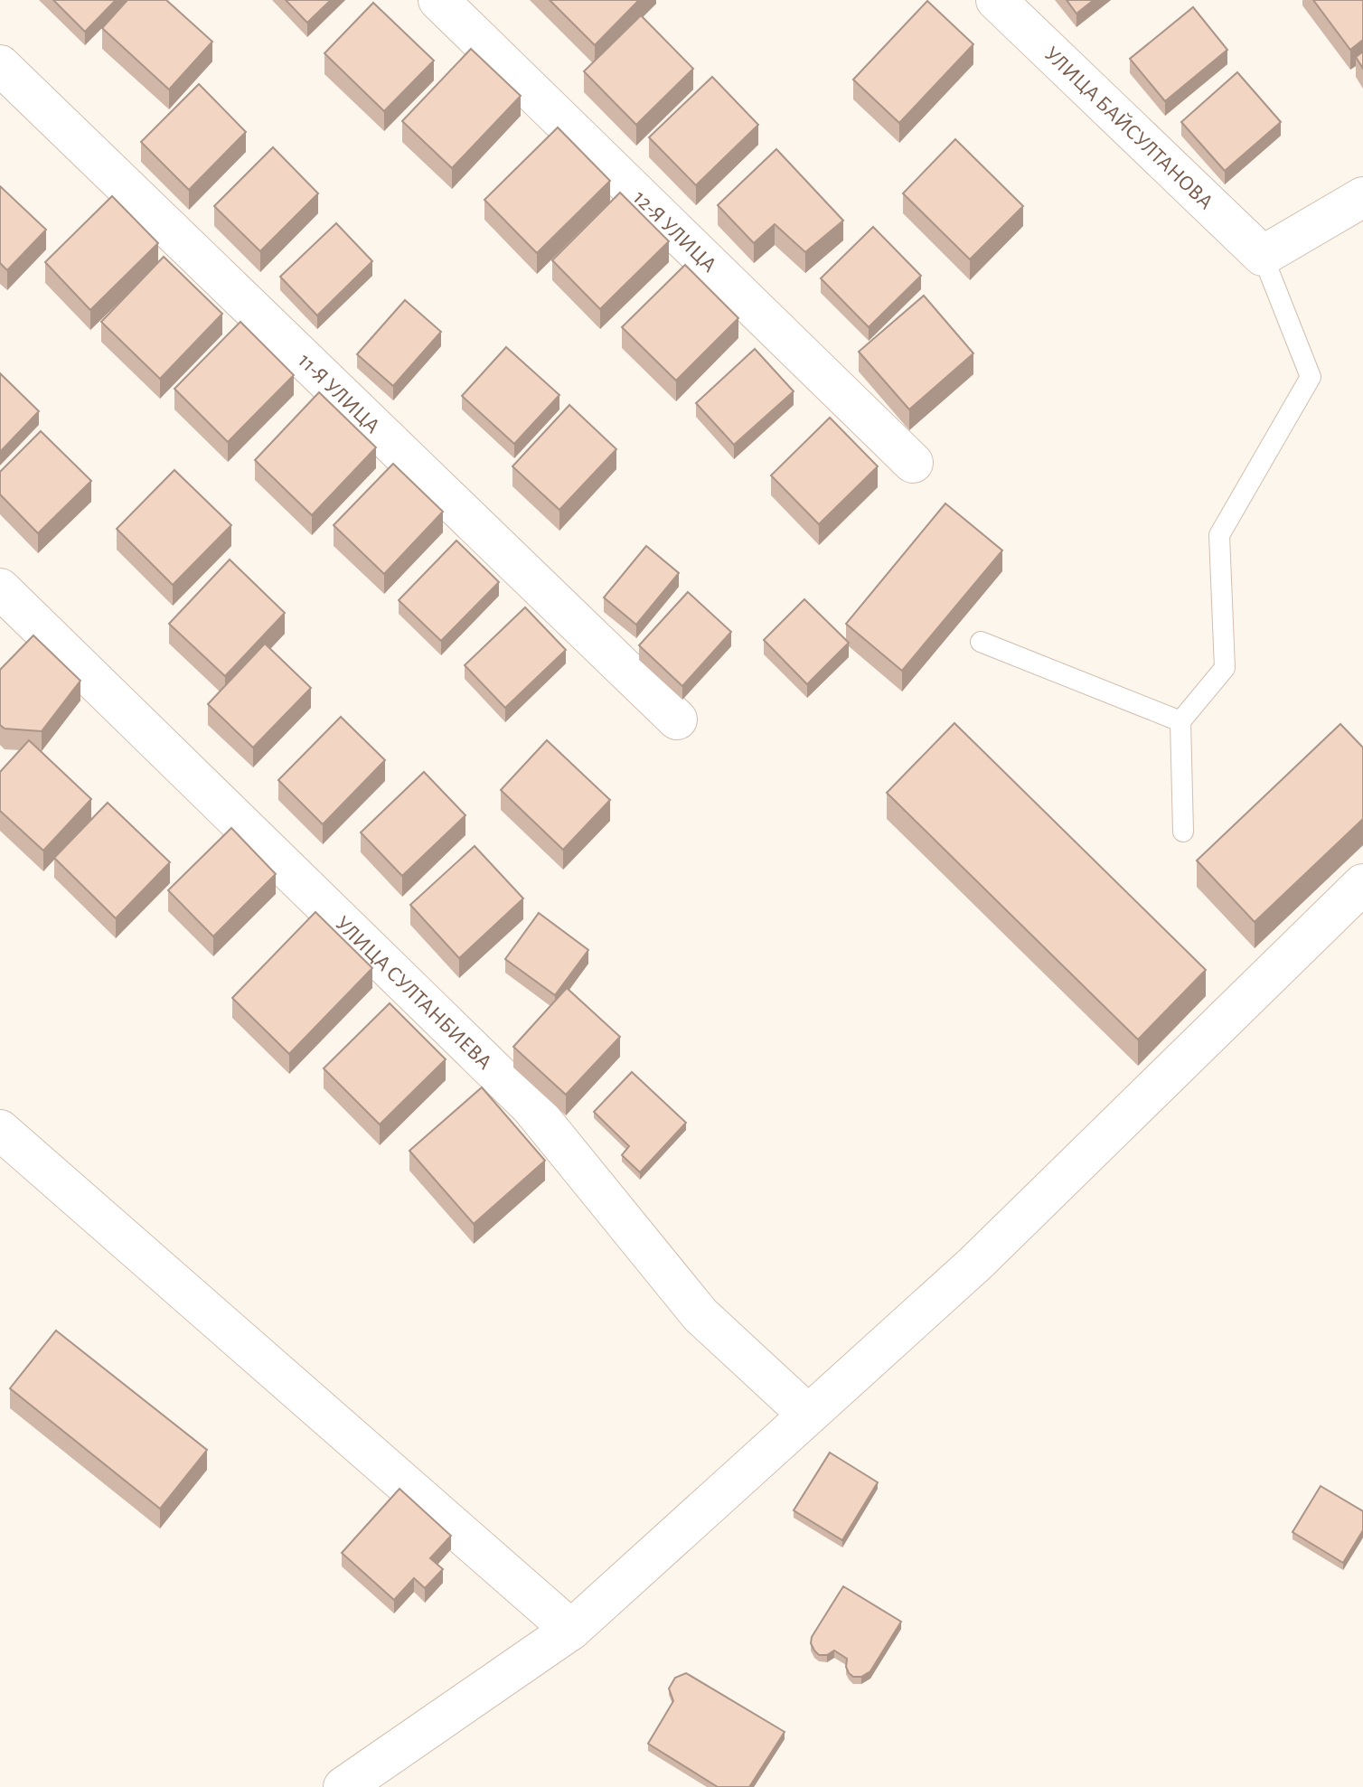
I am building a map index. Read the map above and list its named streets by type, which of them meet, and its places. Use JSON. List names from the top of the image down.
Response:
{
  "streets": {
    "street": [
      "УЛИЦА БАЙСУЛТАНОВА",
      "12-Я УЛИЦА",
      "11-Я УЛИЦА",
      "УЛИЦА СУЛТАНБИЕВА"
    ]
  }
}
